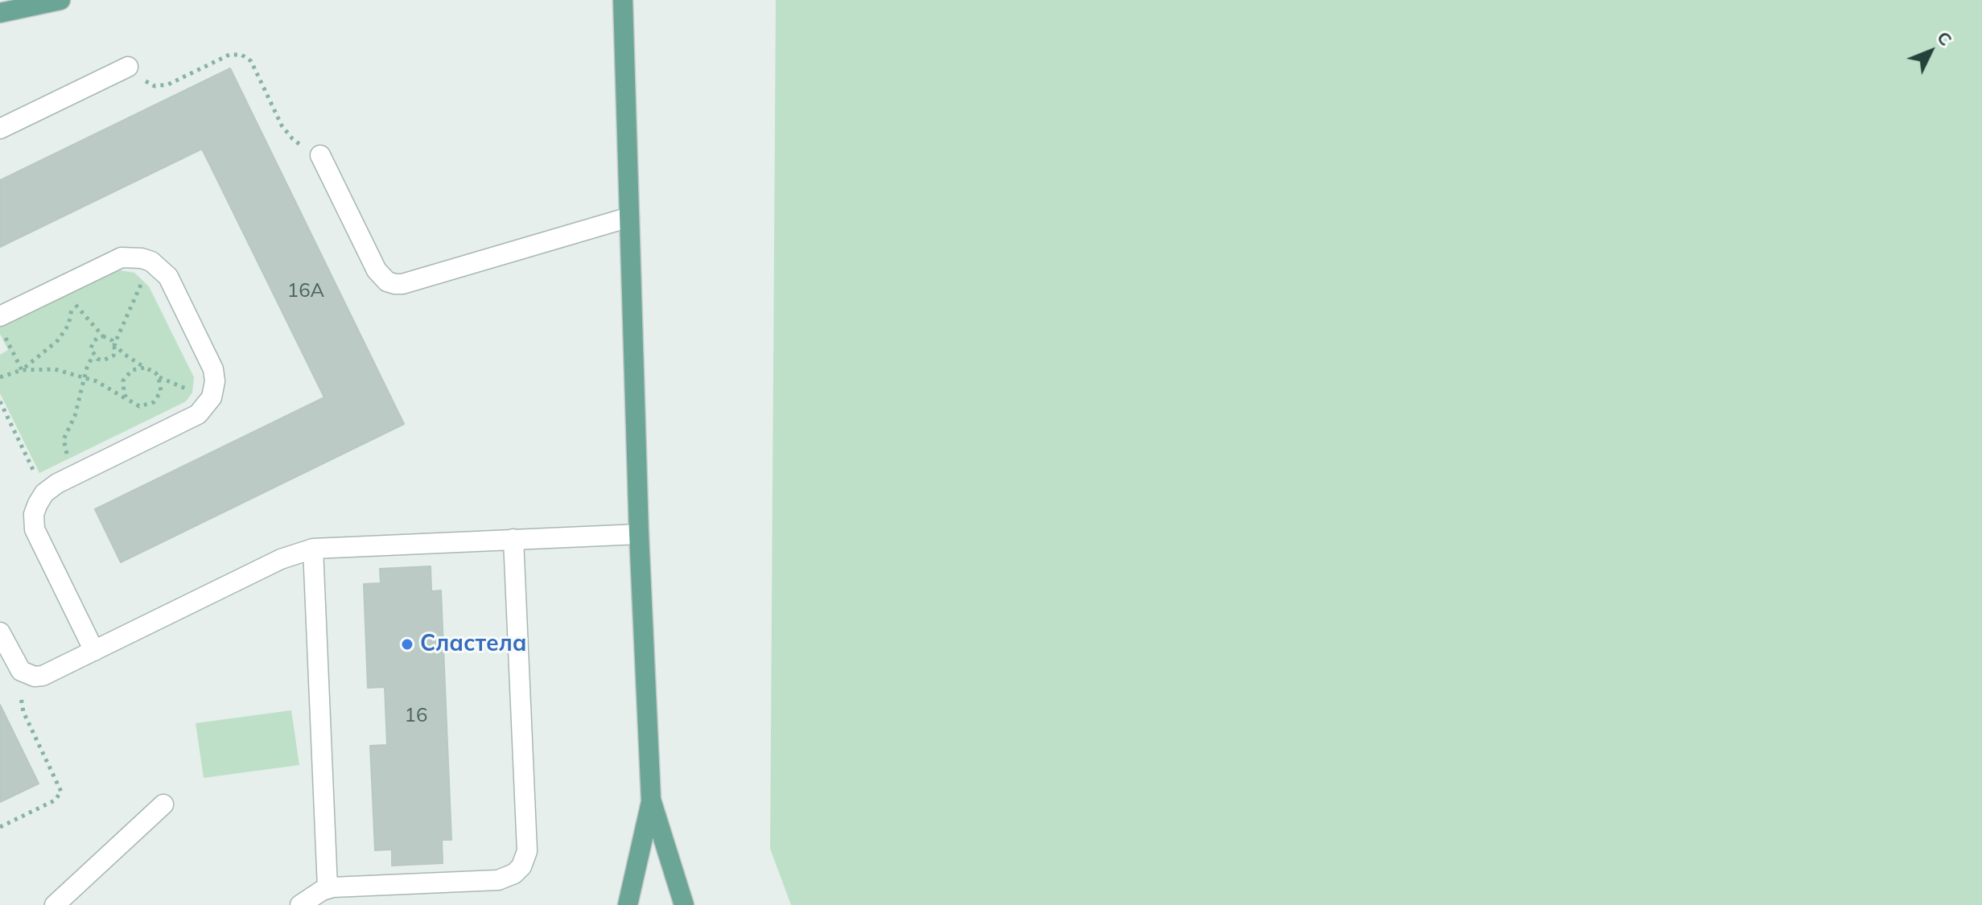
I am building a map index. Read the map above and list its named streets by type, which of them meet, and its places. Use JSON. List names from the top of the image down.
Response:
{
  "places": ["Сластела"],
  "house_numbers": ["16А", "16"],
  "north": "top right"
}
